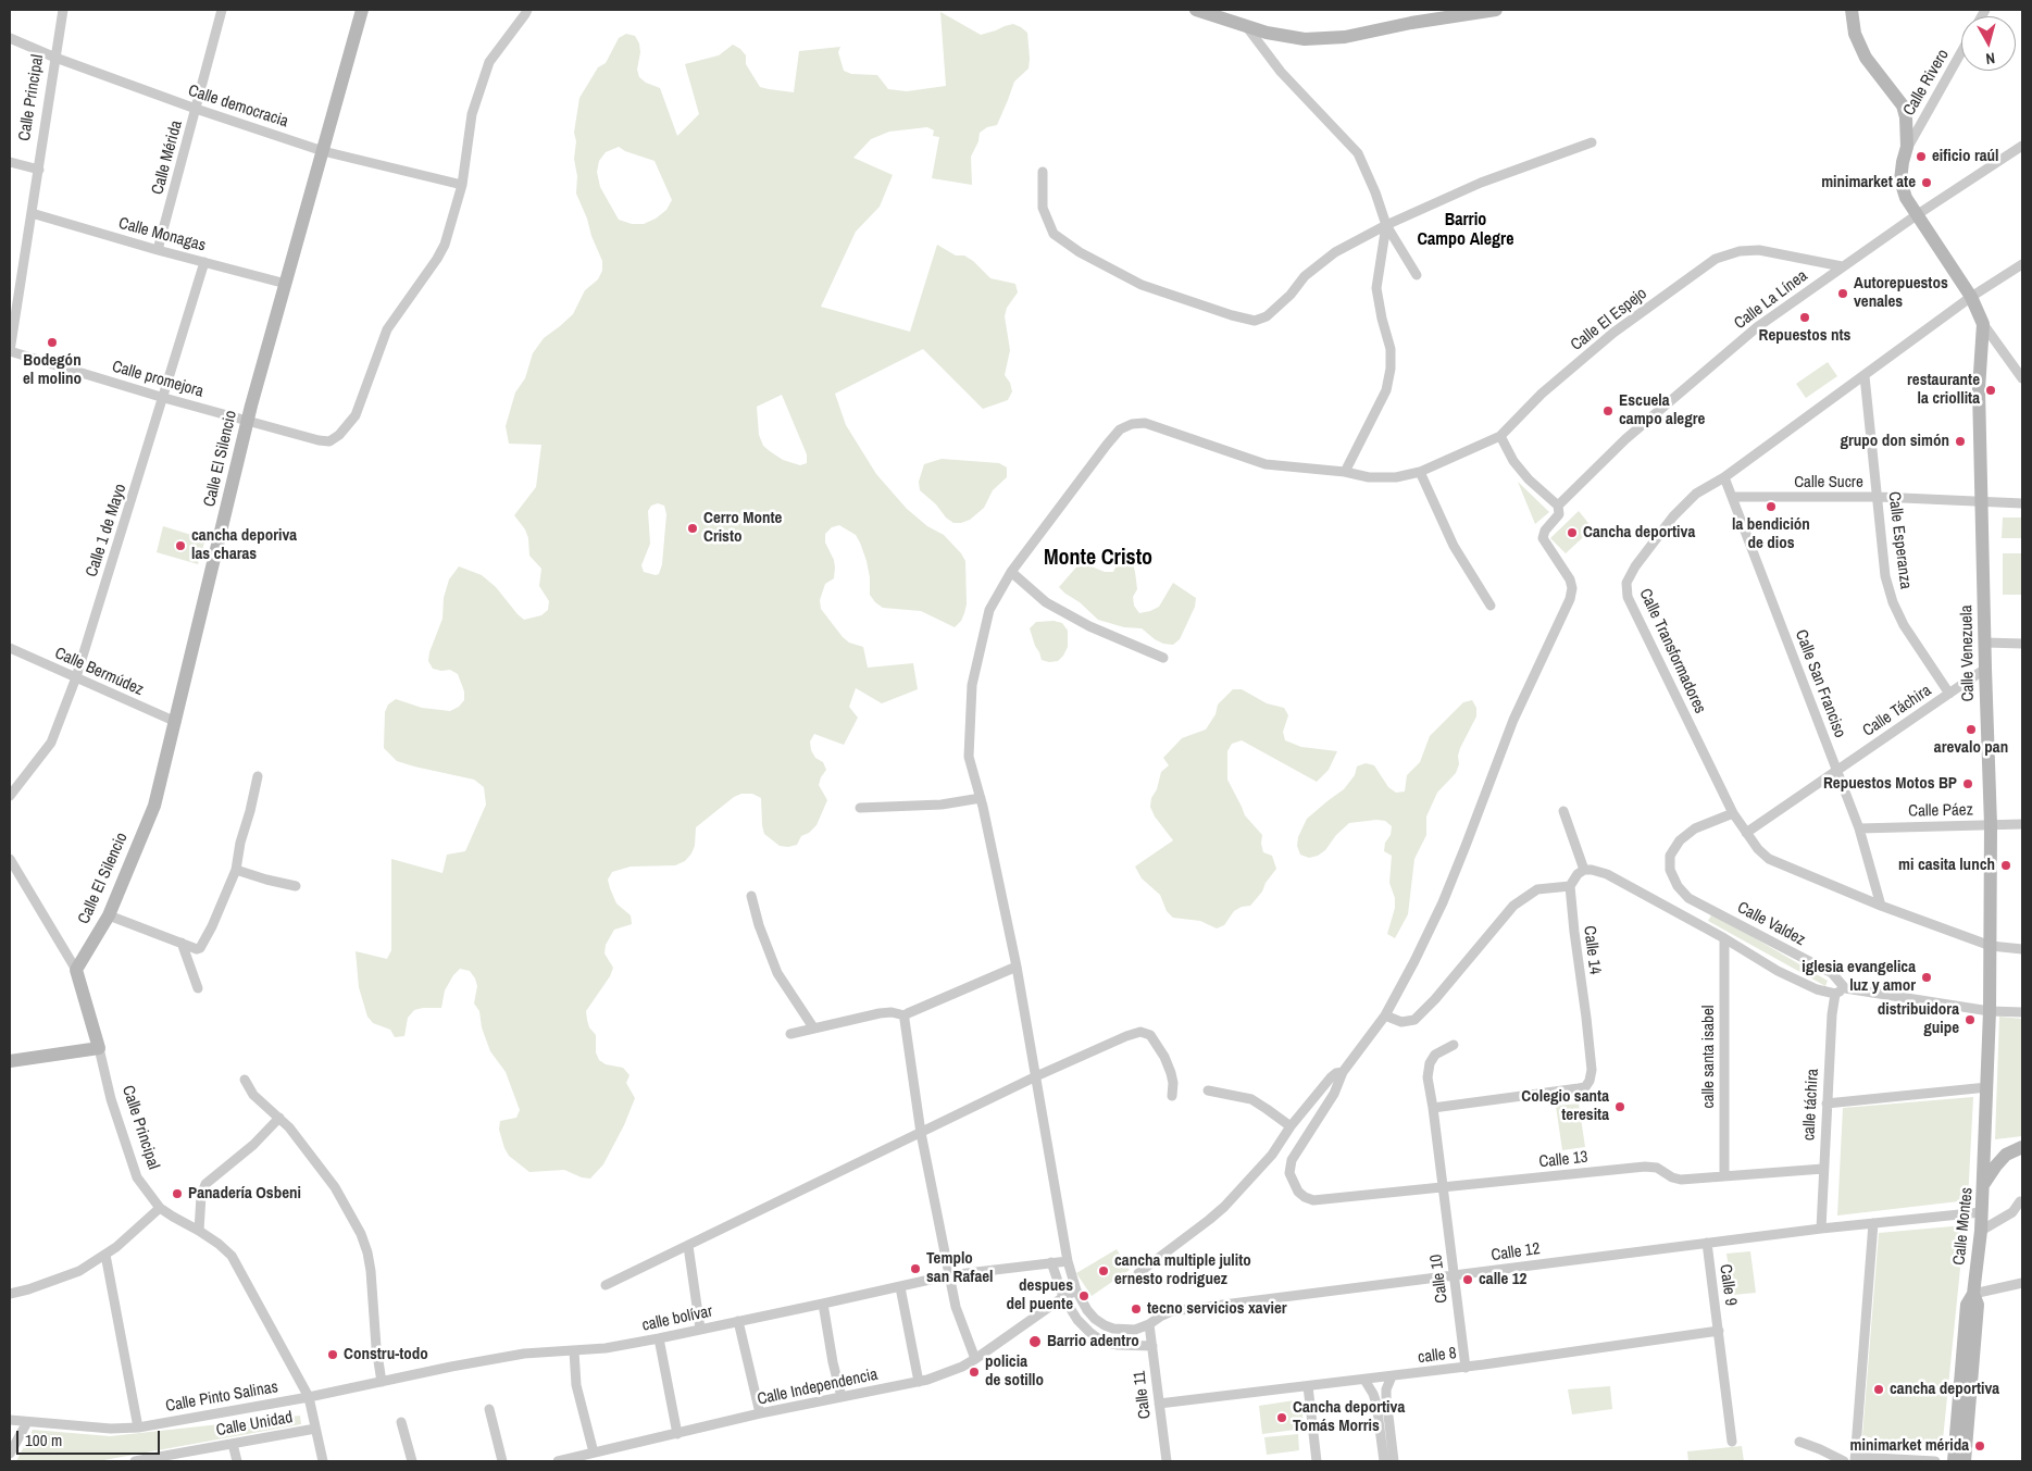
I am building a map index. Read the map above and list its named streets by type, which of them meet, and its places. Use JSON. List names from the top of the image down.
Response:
{
  "streets": {
    "street": [
      "Calle Rivero",
      "Calle Principal",
      "Calle democracia",
      "Calle Mérida",
      "Calle Monagas",
      "Calle La Línea",
      "Calle El Espejo",
      "Calle promejora",
      "Calle El Silencio",
      "Calle Sucre",
      "Calle 1 de Mayo",
      "Calle Esperanza",
      "Calle Transformadores",
      "Calle Venezuela",
      "Calle Bermúdez",
      "Calle San Franciso",
      "Calle Táchira",
      "Calle Páez",
      "Calle Valdez",
      "Calle 14",
      "calle santa isabel",
      "calle táchira",
      "Calle 13",
      "Calle Montes",
      "Calle 12",
      "Calle 10",
      "Calle 9",
      "calle bolívar",
      "calle 8",
      "Calle Independencia",
      "Calle 11",
      "Calle Pinto Salinas",
      "Calle Unidad"
    ]
  },
  "crossings": [
    ["Calle Rivero", "Calle Venezuela"],
    ["Calle Principal", "Calle democracia"],
    ["Calle Principal", "Calle Monagas"],
    ["Calle Principal", "Calle promejora"],
    ["Calle Principal", "Calle El Silencio"],
    ["Calle Principal", "calle bolívar"],
    ["Calle Principal", "Calle Pinto Salinas"],
    ["Calle Principal", "Calle Unidad"],
    ["Calle democracia", "Calle Mérida"],
    ["Calle democracia", "Calle promejora"],
    ["Calle democracia", "Calle El Silencio"],
    ["Calle Mérida", "Calle Monagas"],
    ["Calle Monagas", "Calle El Silencio"],
    ["Calle Monagas", "Calle 1 de Mayo"],
    ["Calle La Línea", "Calle El Espejo"],
    ["Calle La Línea", "Calle Venezuela"],
    ["Calle El Espejo", "Calle 12"],
    ["Calle promejora", "Calle El Silencio"],
    ["Calle promejora", "Calle 1 de Mayo"],
    ["Calle El Silencio", "Calle Bermúdez"],
    ["Calle Sucre", "Calle Esperanza"],
    ["Calle Sucre", "Calle Venezuela"],
    ["Calle Sucre", "Calle San Franciso"],
    ["Calle 1 de Mayo", "Calle Bermúdez"],
    ["Calle Esperanza", "Calle Transformadores"],
    ["Calle Esperanza", "Calle Táchira"],
    ["Calle Transformadores", "Calle Venezuela"],
    ["Calle Transformadores", "Calle San Franciso"],
    ["Calle Transformadores", "Calle Táchira"],
    ["Calle Transformadores", "Calle Valdez"],
    ["Calle Venezuela", "Calle Táchira"],
    ["Calle Venezuela", "Calle Páez"],
    ["Calle Venezuela", "Calle Montes"],
    ["Calle San Franciso", "Calle Táchira"],
    ["Calle San Franciso", "Calle Páez"],
    ["calle santa isabel", "Calle 13"],
    ["calle táchira", "Calle 13"],
    ["calle táchira", "Calle 12"],
    ["Calle 13", "Calle 10"],
    ["Calle Montes", "Calle 12"],
    ["Calle 12", "Calle 10"],
    ["Calle 12", "Calle 9"],
    ["Calle 12", "calle bolívar"],
    ["Calle 12", "Calle Independencia"],
    ["Calle 12", "Calle 11"],
    ["Calle 10", "calle 8"],
    ["Calle 9", "calle 8"],
    ["calle bolívar", "Calle Pinto Salinas"],
    ["calle 8", "Calle 11"]
  ],
  "districts": ["Barrio Campo Alegre", "Monte Cristo"],
  "places": [
    "eificio raúl",
    "minimarket ate",
    "Autorepuestos venales",
    "Repuestos nts",
    "Bodegón el molino",
    "restaurante la criollita",
    "Escuela campo alegre",
    "grupo don simón",
    "la bendición de dios",
    "Cerro Monte Cristo",
    "Cancha deportiva",
    "cancha deporiva las charas",
    "arevalo pan",
    "Repuestos Motos BP",
    "mi casita lunch",
    "iglesia evangelica luz y amor",
    "distribuidora guipe",
    "Colegio santa teresita",
    "Panadería Osbeni",
    "Templo san Rafael",
    "cancha multiple julito ernesto rodriguez",
    "calle 12",
    "despues del puente",
    "tecno servicios xavier",
    "Barrio adentro",
    "Constru-todo",
    "policia de sotillo",
    "cancha deportiva",
    "Cancha deportiva Tomás Morris",
    "minimarket mérida"
  ],
  "scale_bar": "100 m",
  "north": "bottom"
}
